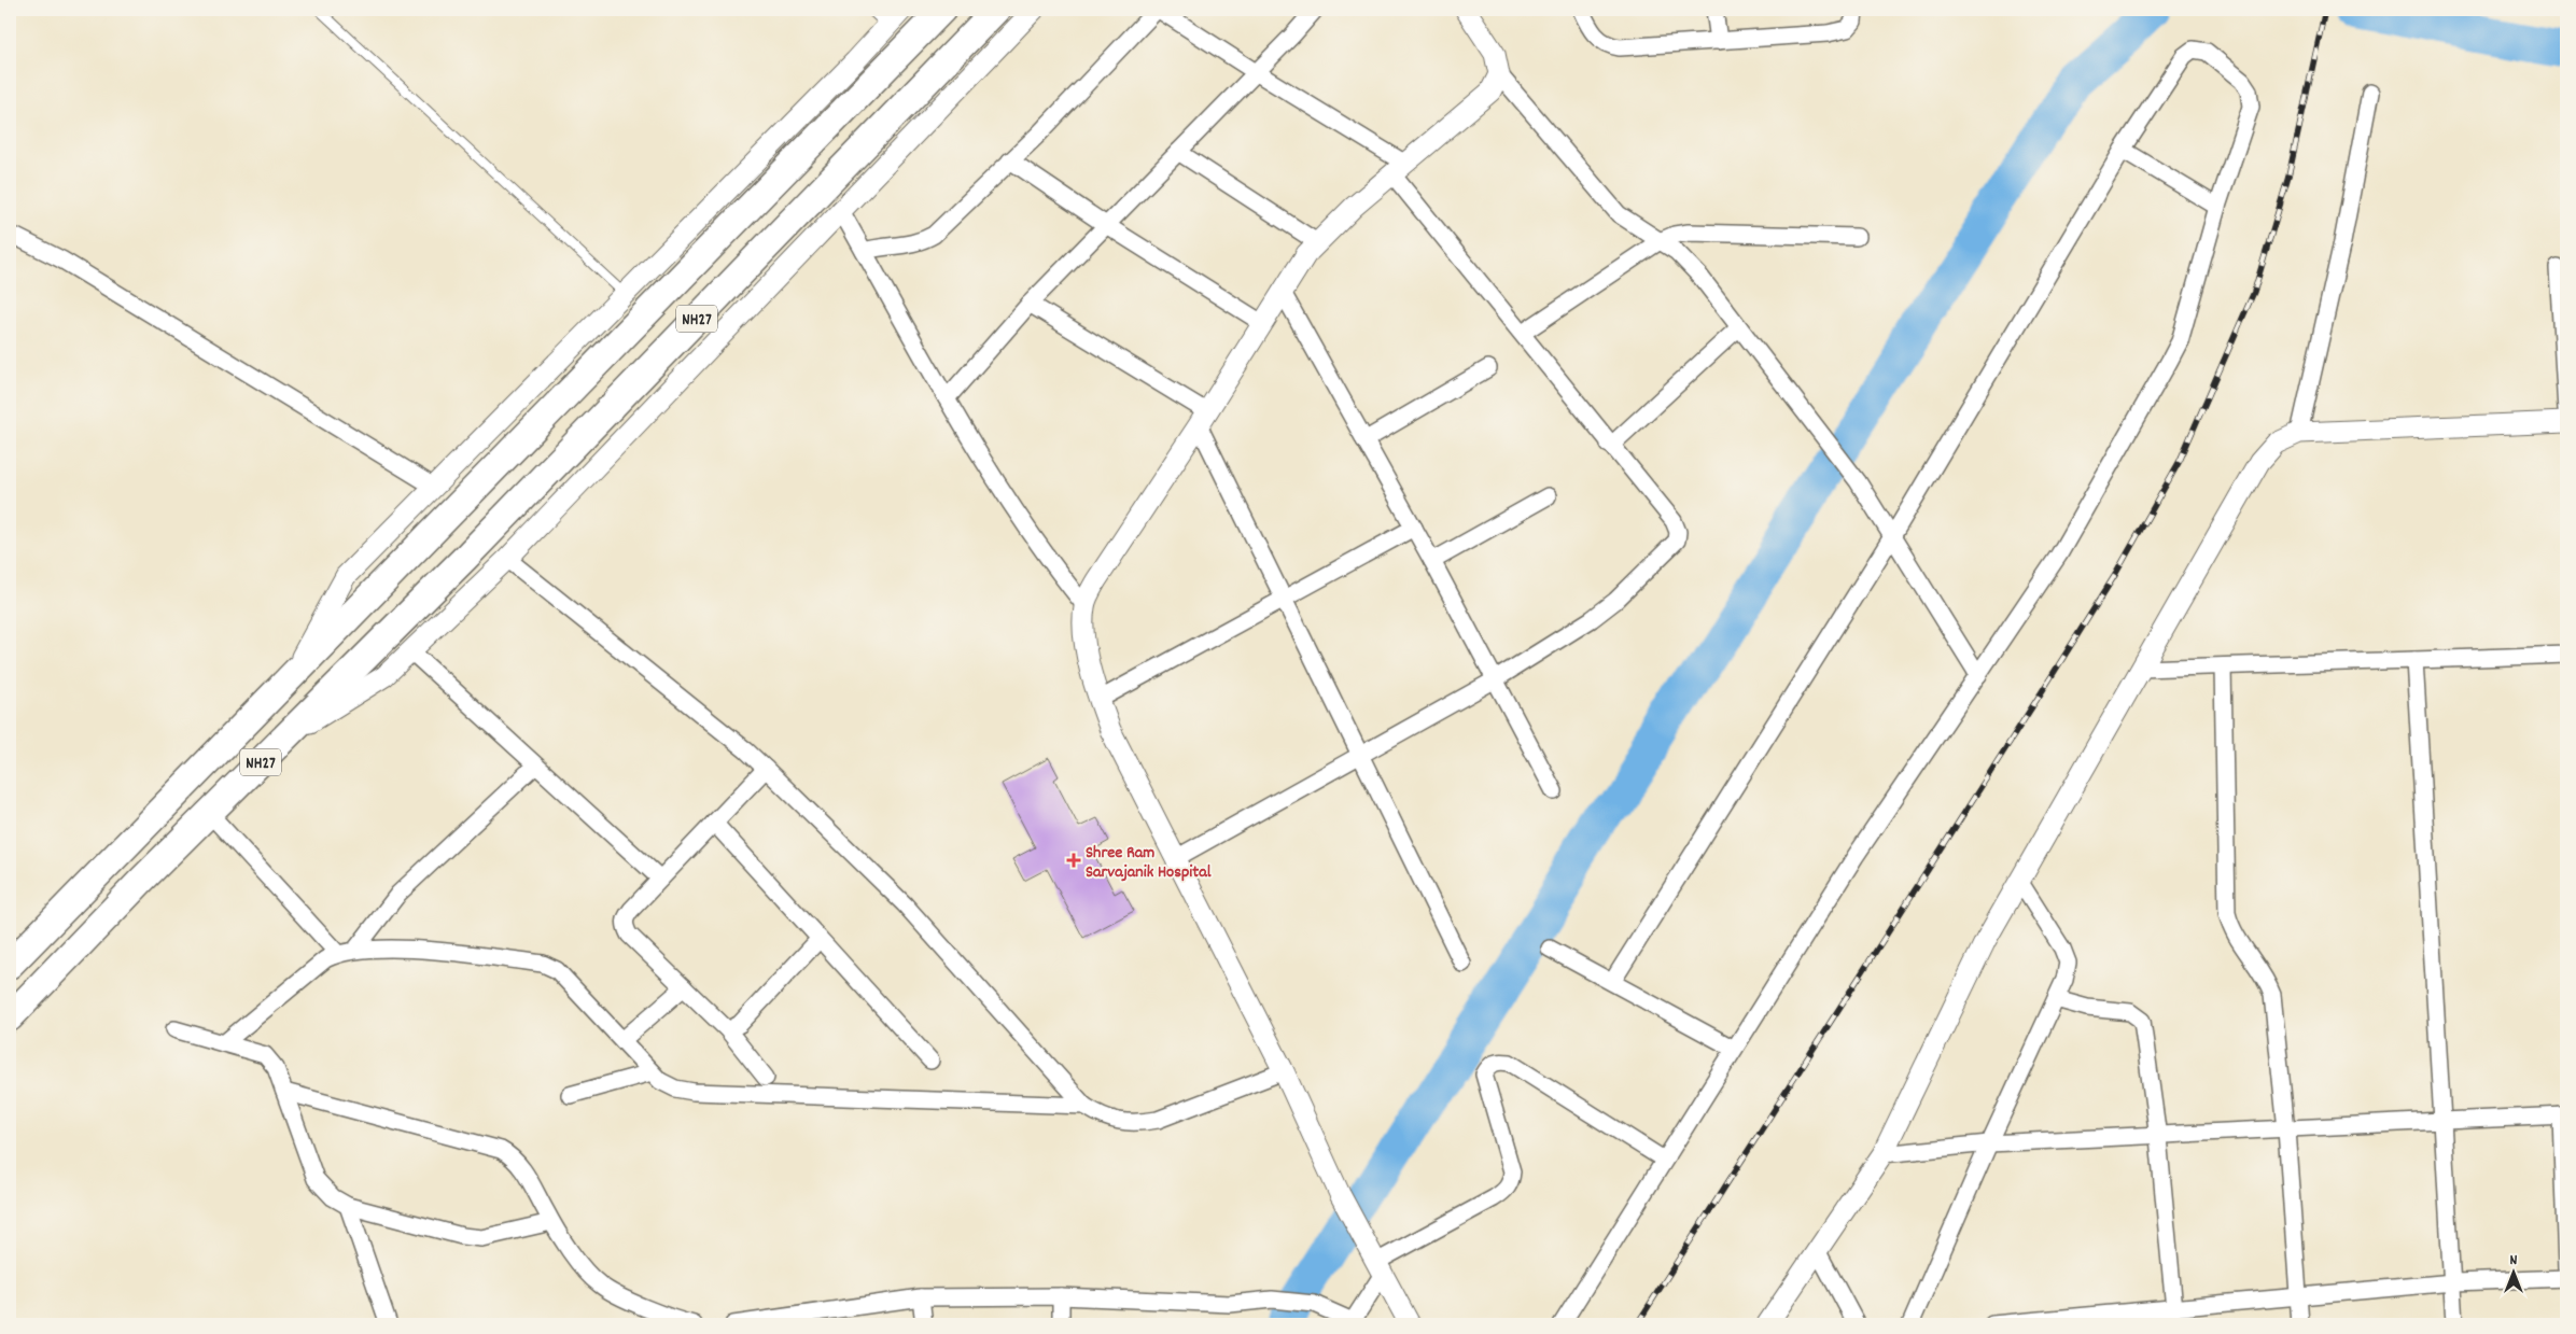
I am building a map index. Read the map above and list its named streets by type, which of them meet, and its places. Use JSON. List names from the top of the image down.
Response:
{
  "streets": {
    "highway": ["NH27"]
  },
  "places": {
    "health": ["Shree Ram Sarvajanik Hospital"]
  },
  "north": "top"
}
